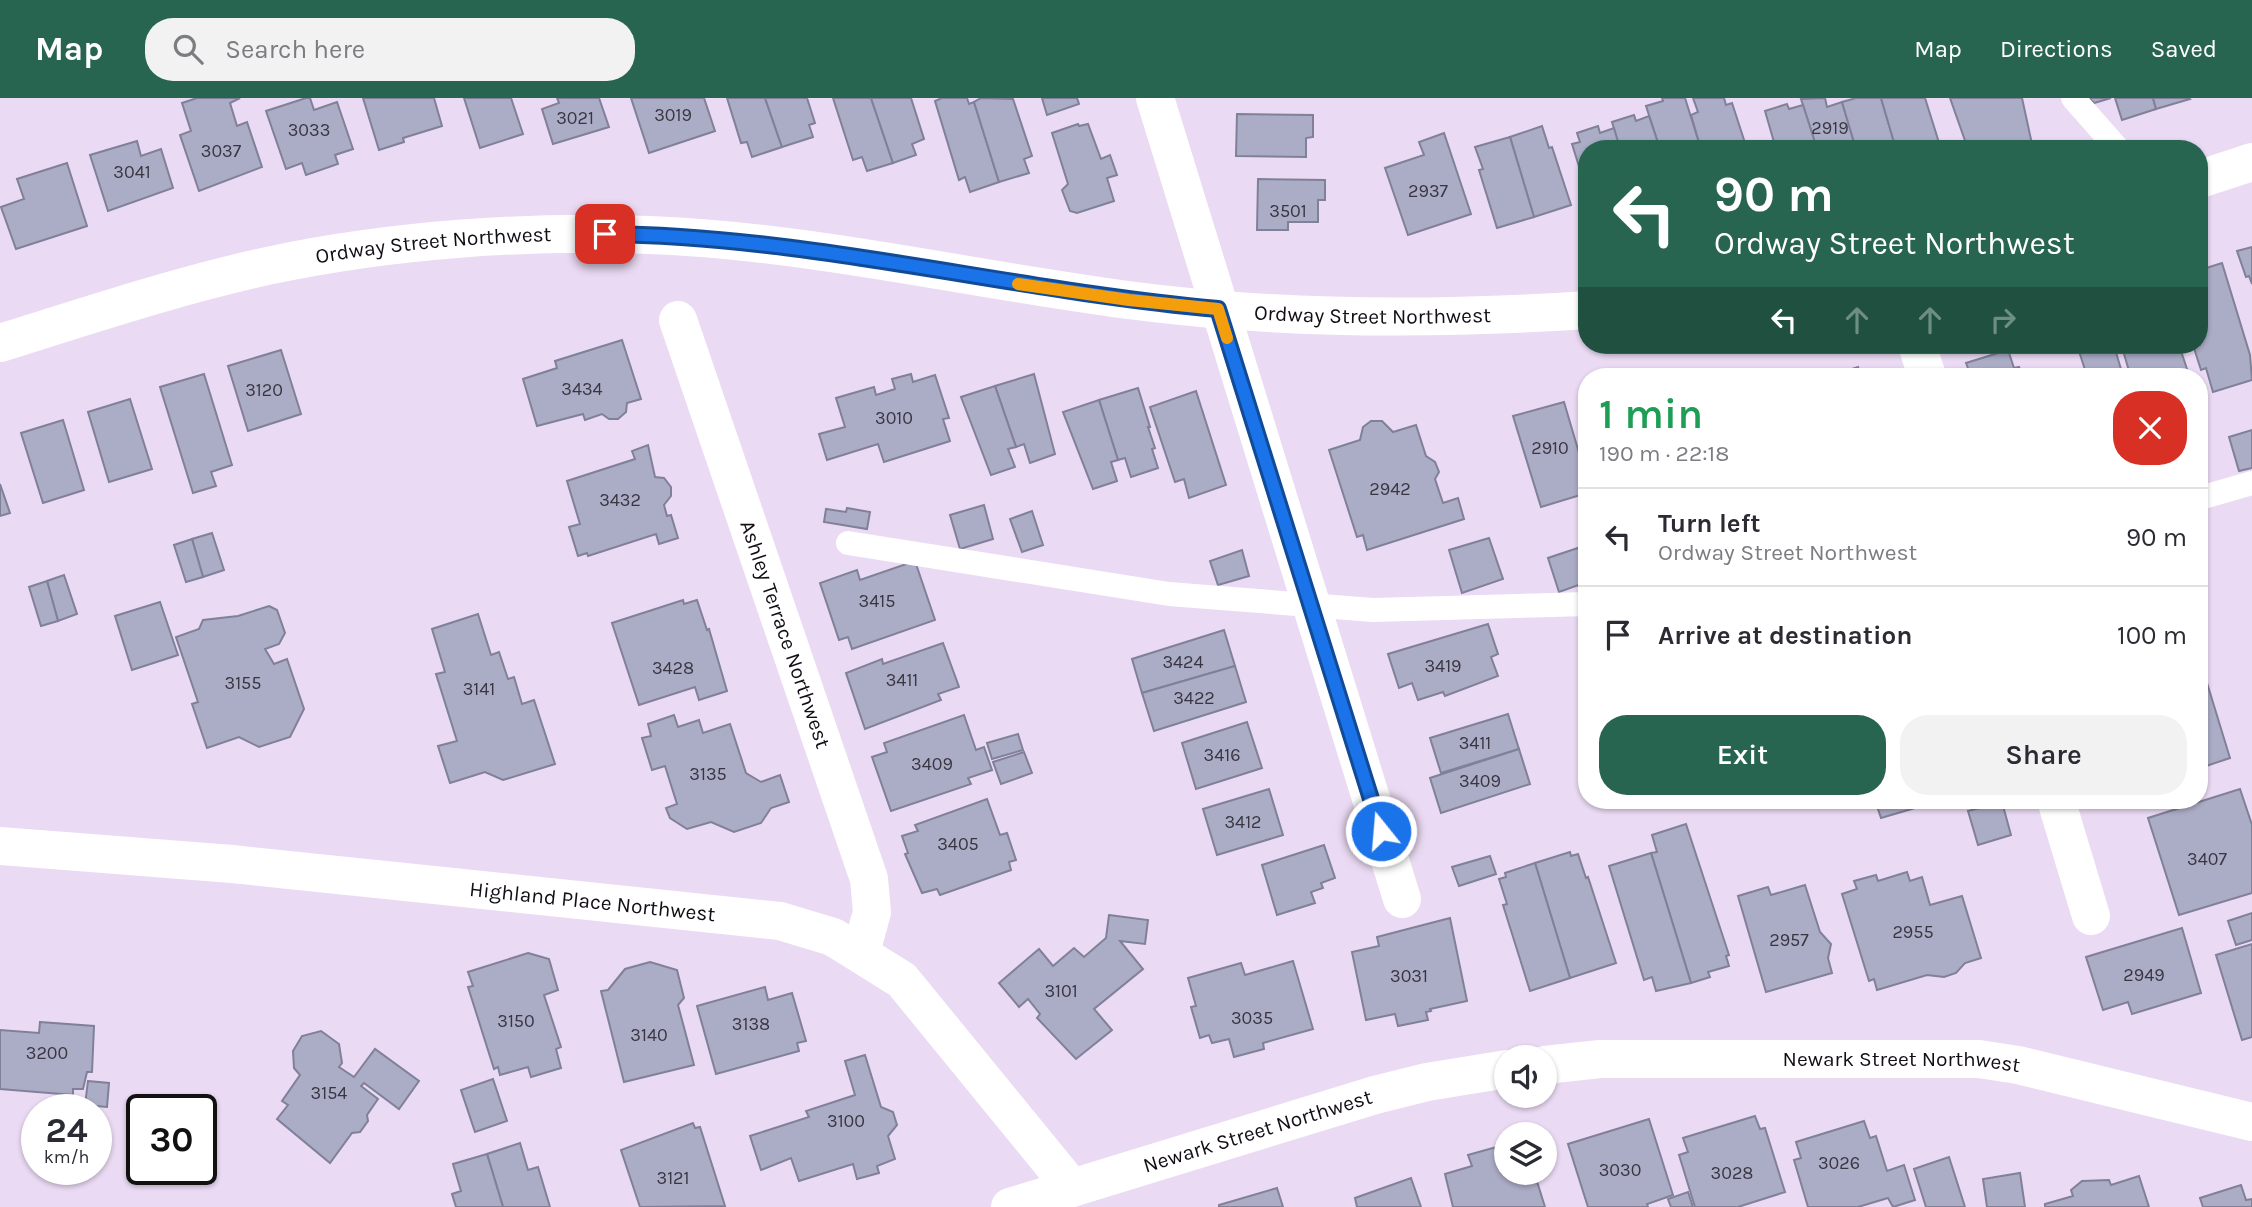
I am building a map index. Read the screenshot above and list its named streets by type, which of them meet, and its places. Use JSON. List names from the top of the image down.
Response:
{
  "streets": {
    "street": [
      "Ordway Street Northwest",
      "Ashley Terrace Northwest",
      "Highland Place Northwest",
      "Newark Street Northwest"
    ]
  },
  "crossings": [
    ["Ashley Terrace Northwest", "Highland Place Northwest"],
    ["Highland Place Northwest", "Newark Street Northwest"]
  ],
  "house_numbers": [
    "3019",
    "3021",
    "2919",
    "3033",
    "3037",
    "3041",
    "2937",
    "3501",
    "3434",
    "3120",
    "3010",
    "2910",
    "2942",
    "3432",
    "3415",
    "3424",
    "3419",
    "3428",
    "3411",
    "3155",
    "3141",
    "3422",
    "3411",
    "3416",
    "3409",
    "3135",
    "3409",
    "3412",
    "3405",
    "3407",
    "2955",
    "2957",
    "2949",
    "3031",
    "3101",
    "3035",
    "3150",
    "3138",
    "3140",
    "3200",
    "3154",
    "3100",
    "3026",
    "3030",
    "3028",
    "3121"
  ],
  "page": {
    "header": "Map",
    "search": "Search here",
    "nav": ["Map", "Directions", "Saved"],
    "turn": ["90 m", "Ordway Street Northwest"],
    "heading": ["1 min", "190 m · 22:18"],
    "list": [
      {
        "name": "Turn left",
        "note": "Ordway Street Northwest",
        "value": "90 m"
      },
      {
        "name": "Arrive at destination",
        "value": "100 m"
      }
    ],
    "buttons": ["Exit", "Share"],
    "speed": "24 km/h",
    "limit": "30"
  }
}
